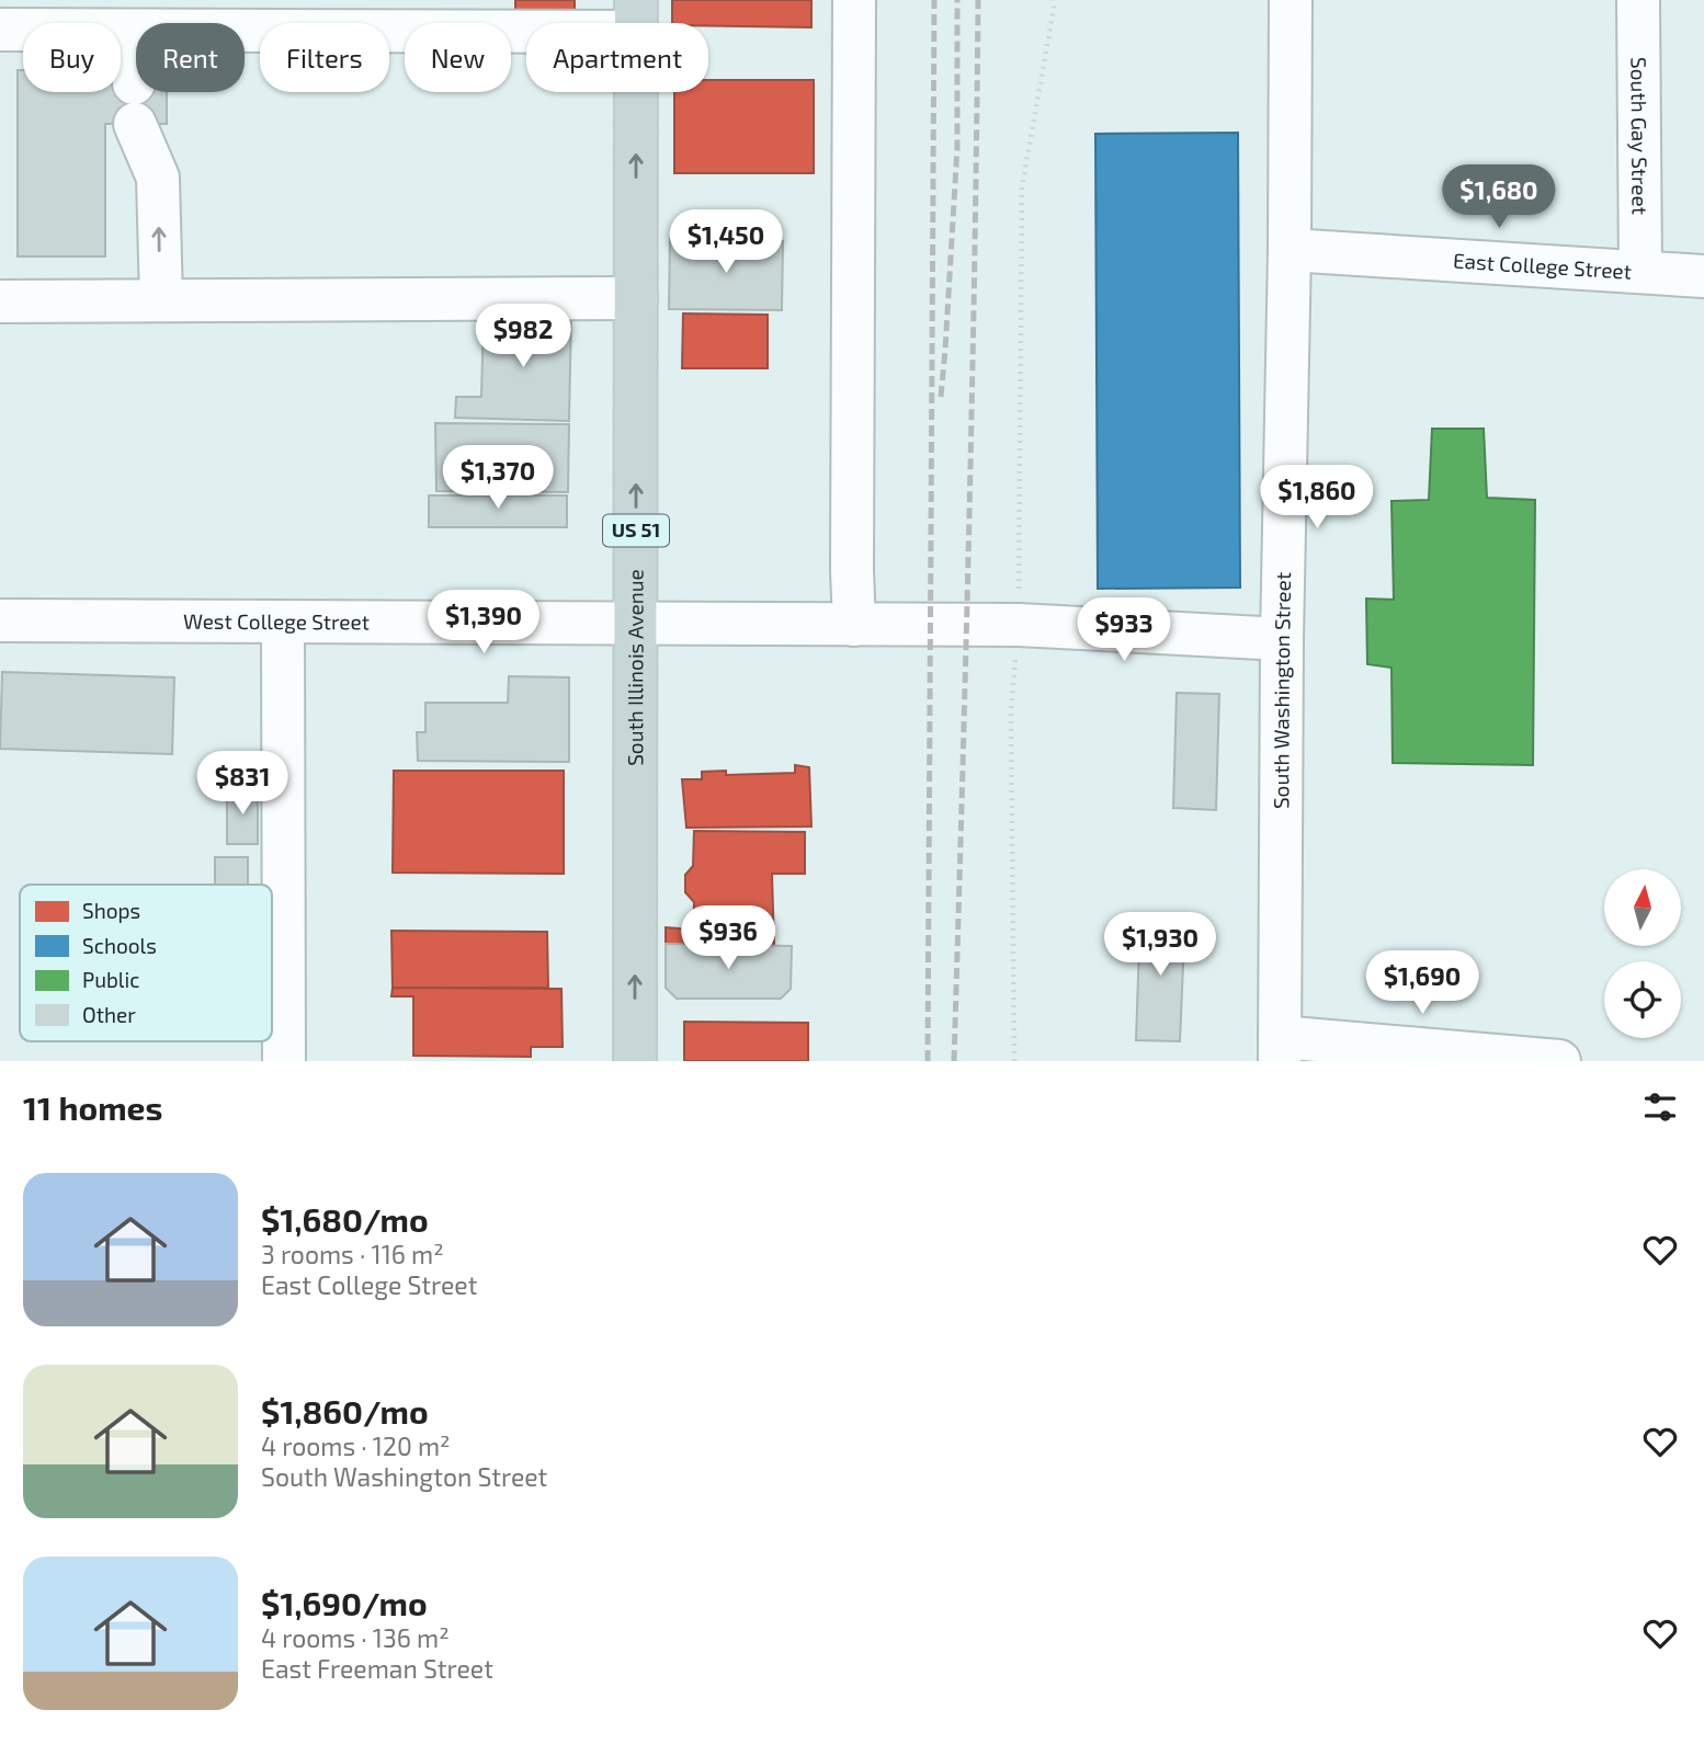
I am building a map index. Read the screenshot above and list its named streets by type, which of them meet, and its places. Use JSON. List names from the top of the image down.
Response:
{
  "streets": {
    "highway": ["US 51", "South Illinois Avenue"],
    "street": [
      "South Gay Street",
      "East College Street",
      "West College Street",
      "South Washington Street"
    ]
  },
  "crossings": [
    ["South Gay Street", "East College Street"],
    ["East College Street", "South Washington Street"],
    ["West College Street", "South Illinois Avenue"]
  ],
  "one_way": ["South Illinois Avenue"],
  "legend": [
    "Shops",
    "Schools",
    "Public",
    "Other"
  ],
  "north": "top",
  "page": {
    "chip": [
      "Buy",
      "Rent",
      "Filters",
      "New",
      "Apartment"
    ],
    "price": [
      "$1,680",
      "$1,450",
      "$982",
      "$1,370",
      "$1,860",
      "$1,390",
      "$933",
      "$831",
      "$936",
      "$1,930",
      "$1,690"
    ],
    "heading": "11 homes",
    "list": [
      {
        "name": "$1,680/mo",
        "note": "3 rooms · 116 m² · East College Street"
      },
      {
        "name": "$1,860/mo",
        "note": "4 rooms · 120 m² · South Washington Street"
      },
      {
        "name": "$1,690/mo",
        "note": "4 rooms · 136 m² · East Freeman Street"
      }
    ]
  }
}
